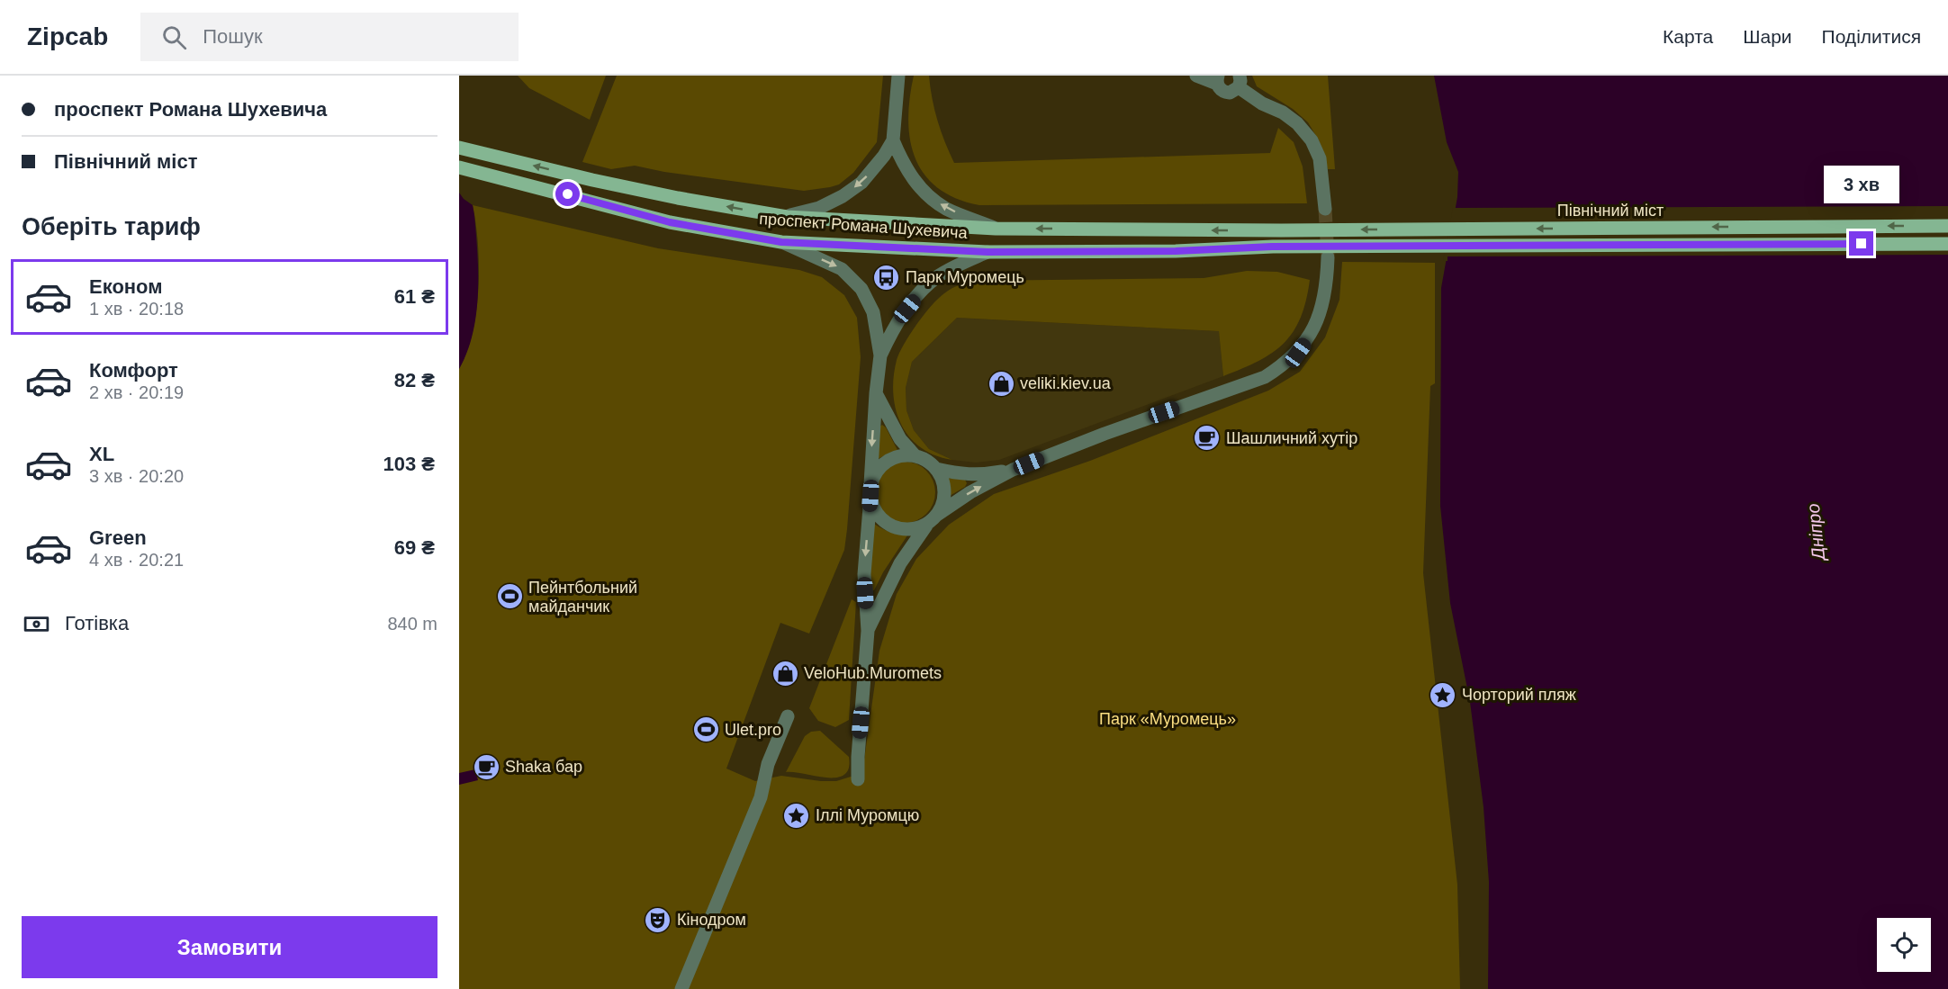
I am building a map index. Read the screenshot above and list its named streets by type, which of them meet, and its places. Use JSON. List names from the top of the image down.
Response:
{
  "streets": {
    "main road": ["Північний міст", "проспект Романа Шухевича"]
  },
  "crossings": [
    ["Північний міст", "проспект Романа Шухевича"]
  ],
  "one_way": ["Північний міст"],
  "water": ["Дніпро"],
  "parks": ["Парк «Муромець»"],
  "places": {
    "bus stop": ["Парк Муромець"],
    "shop": ["veliki.kiev.ua", "VeloHub.Muromets"],
    "cafe": ["Шашличний хутір", "Shaka бар"],
    "sports": ["Пейнтбольний майданчик", "Ulet.pro"],
    "place": ["Чорторий пляж", "Іллі Муромцю"],
    "theatre": ["Кінодром"]
  },
  "page": {
    "header": "Zipcab",
    "search": "Пошук",
    "nav": ["Карта", "Шари", "Поділитися"],
    "banner": ["проспект Романа Шухевича", "Північний міст"],
    "bubble": "3 хв",
    "heading": "Оберіть тариф",
    "list": [
      {
        "name": "Економ",
        "note": "1 хв · 20:18",
        "value": "61 ₴"
      },
      {
        "name": "Комфорт",
        "note": "2 хв · 20:19",
        "value": "82 ₴"
      },
      {
        "name": "XL",
        "note": "3 хв · 20:20",
        "value": "103 ₴"
      },
      {
        "name": "Green",
        "note": "4 хв · 20:21",
        "value": "69 ₴"
      }
    ],
    "pay": ["Готівка", "840 m"],
    "buttons": "Замовити"
  }
}
